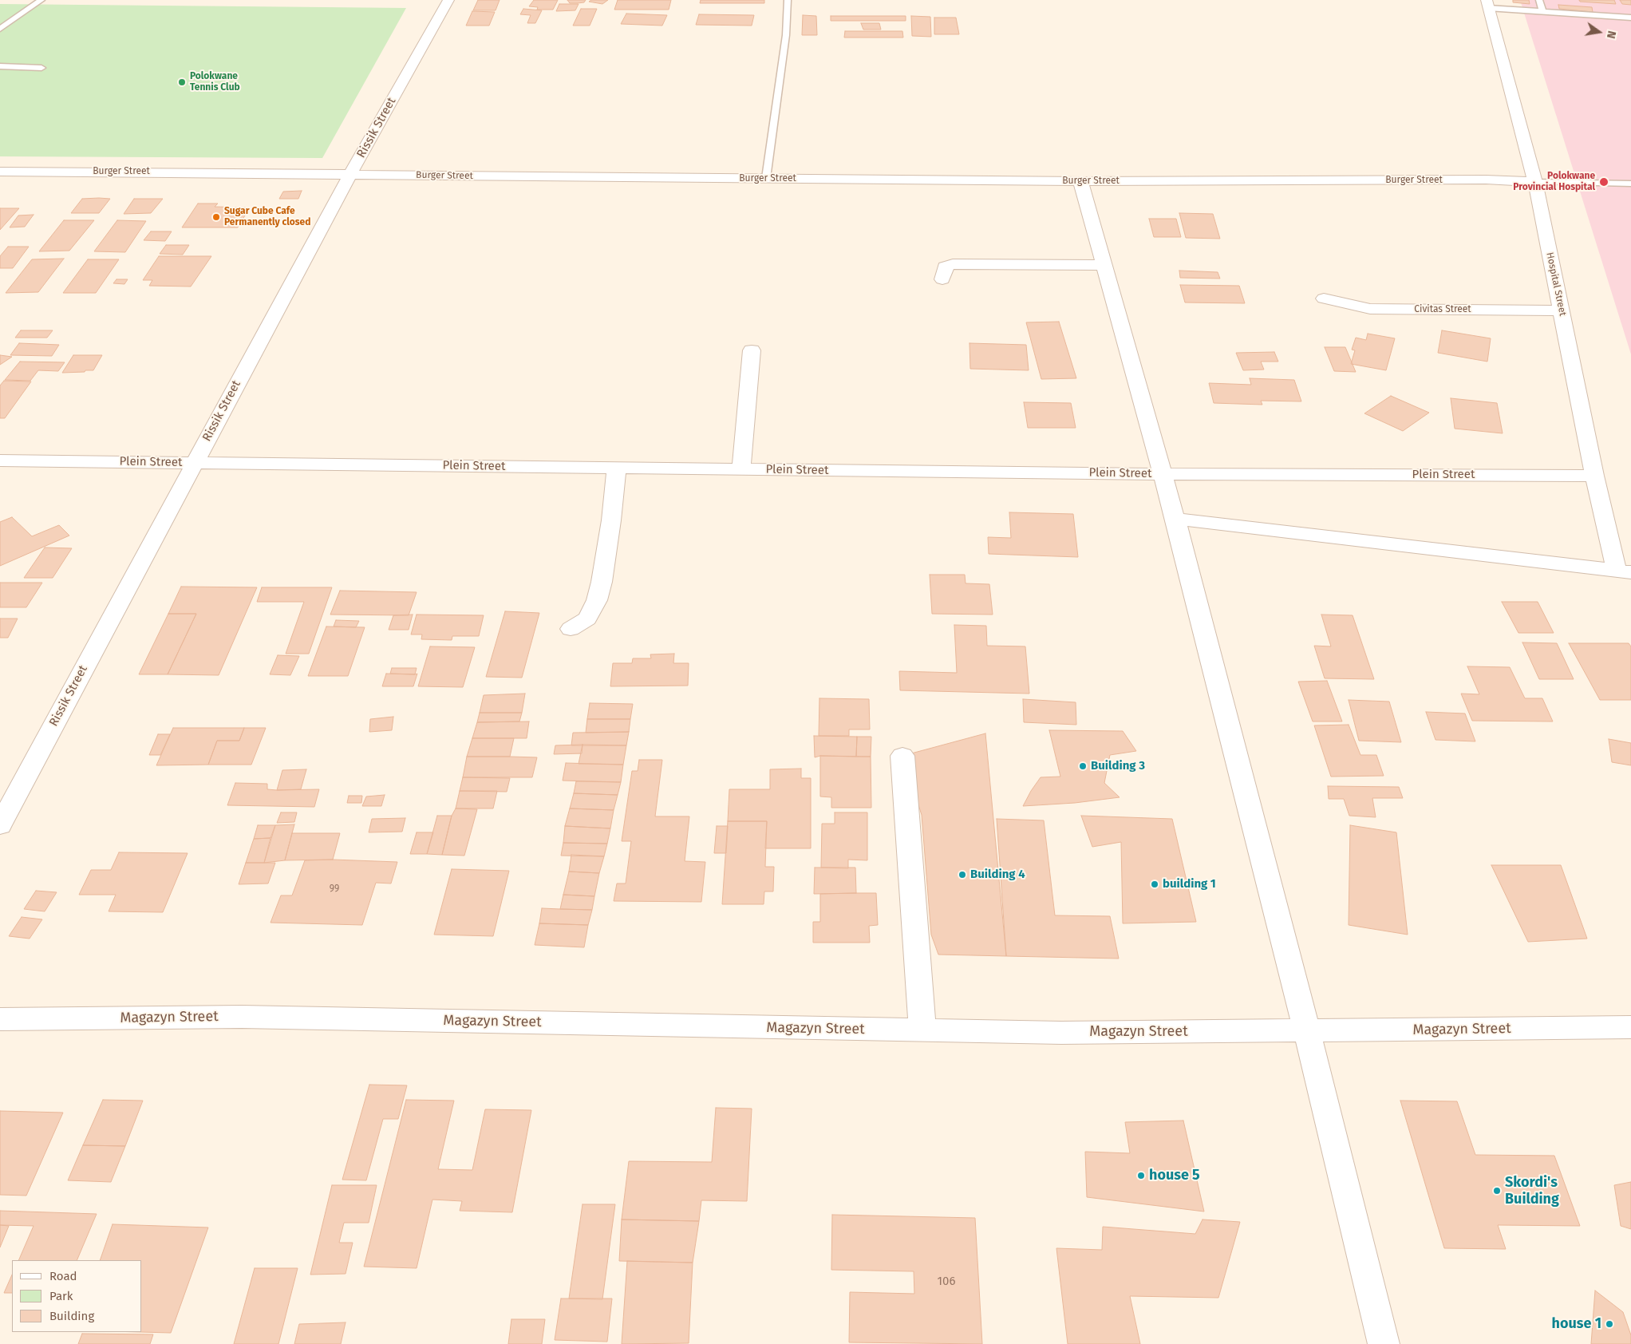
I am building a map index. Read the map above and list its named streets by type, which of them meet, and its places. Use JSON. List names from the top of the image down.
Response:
{
  "streets": {
    "street": [
      "Rissik Street",
      "Burger Street",
      "Hospital Street",
      "Civitas Street",
      "Plein Street",
      "Magazyn Street"
    ]
  },
  "crossings": [
    ["Rissik Street", "Burger Street"],
    ["Rissik Street", "Plein Street"],
    ["Burger Street", "Hospital Street"],
    ["Hospital Street", "Civitas Street"],
    ["Hospital Street", "Plein Street"]
  ],
  "places": [
    "Polokwane Tennis Club",
    "Polokwane Provincial Hospital",
    "Sugar Cube Cafe Permanently closed",
    "Building 3",
    "Building 4",
    "building 1",
    "house 5",
    "Skordi's Building",
    "house 1"
  ],
  "house_numbers": ["99", "106"],
  "legend": ["Road", "Park", "Building"],
  "north": "right"
}
